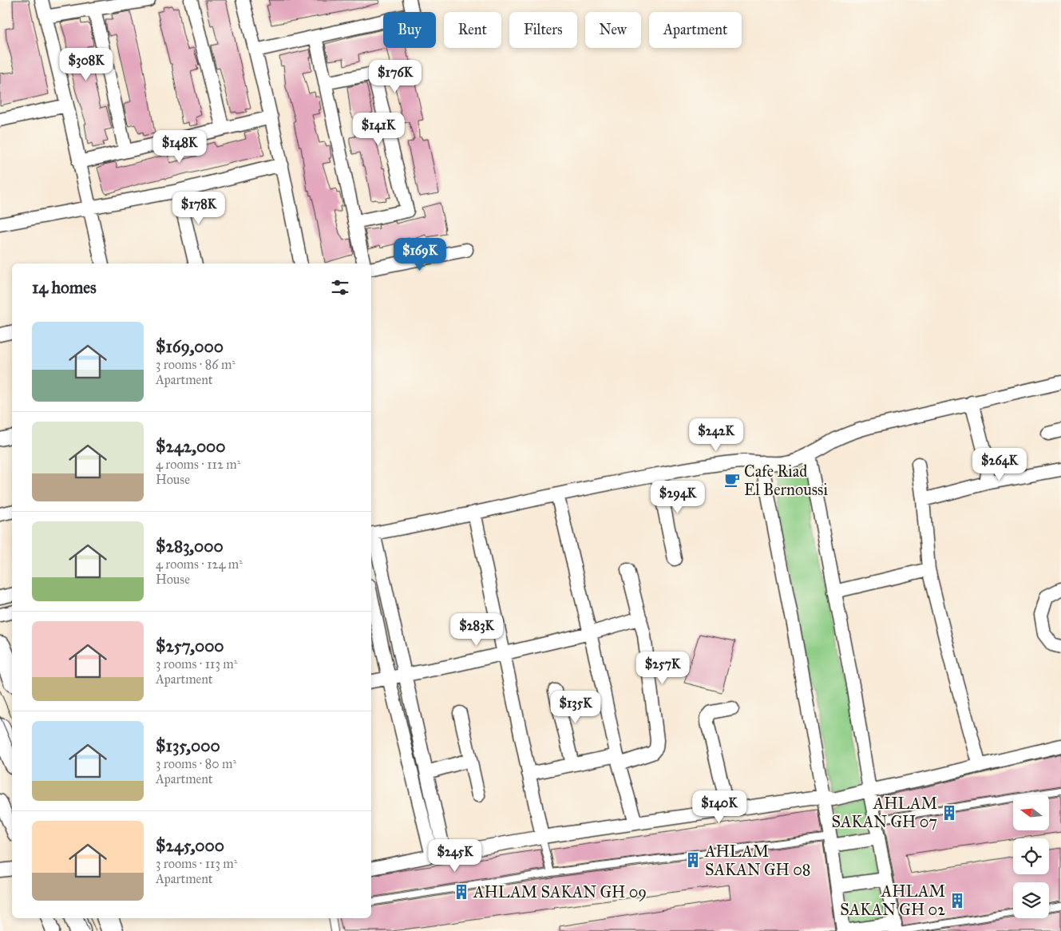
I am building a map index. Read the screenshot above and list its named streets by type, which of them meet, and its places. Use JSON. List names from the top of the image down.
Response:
{
  "places": {
    "cafe": ["Cafe Riad El Bernoussi"],
    "building": [
      "AHLAM SAKAN GH 07",
      "AHLAM SAKAN GH 08",
      "AHLAM SAKAN GH 09",
      "AHLAM SAKAN GH 02"
    ]
  },
  "north": "left",
  "page": {
    "chip": [
      "Buy",
      "Rent",
      "Filters",
      "New",
      "Apartment"
    ],
    "price": [
      "$308K",
      "$176K",
      "$141K",
      "$148K",
      "$178K",
      "$169K",
      "$242K",
      "$264K",
      "$294K",
      "$283K",
      "$257K",
      "$135K",
      "$140K",
      "$245K"
    ],
    "heading": "14 homes",
    "list": [
      {
        "name": "$169,000",
        "note": "3 rooms · 86 m² · Apartment"
      },
      {
        "name": "$242,000",
        "note": "4 rooms · 112 m² · House"
      },
      {
        "name": "$283,000",
        "note": "4 rooms · 124 m² · House"
      },
      {
        "name": "$257,000",
        "note": "3 rooms · 113 m² · Apartment"
      },
      {
        "name": "$135,000",
        "note": "3 rooms · 80 m² · Apartment"
      },
      {
        "name": "$245,000",
        "note": "3 rooms · 113 m² · Apartment"
      }
    ]
  }
}
